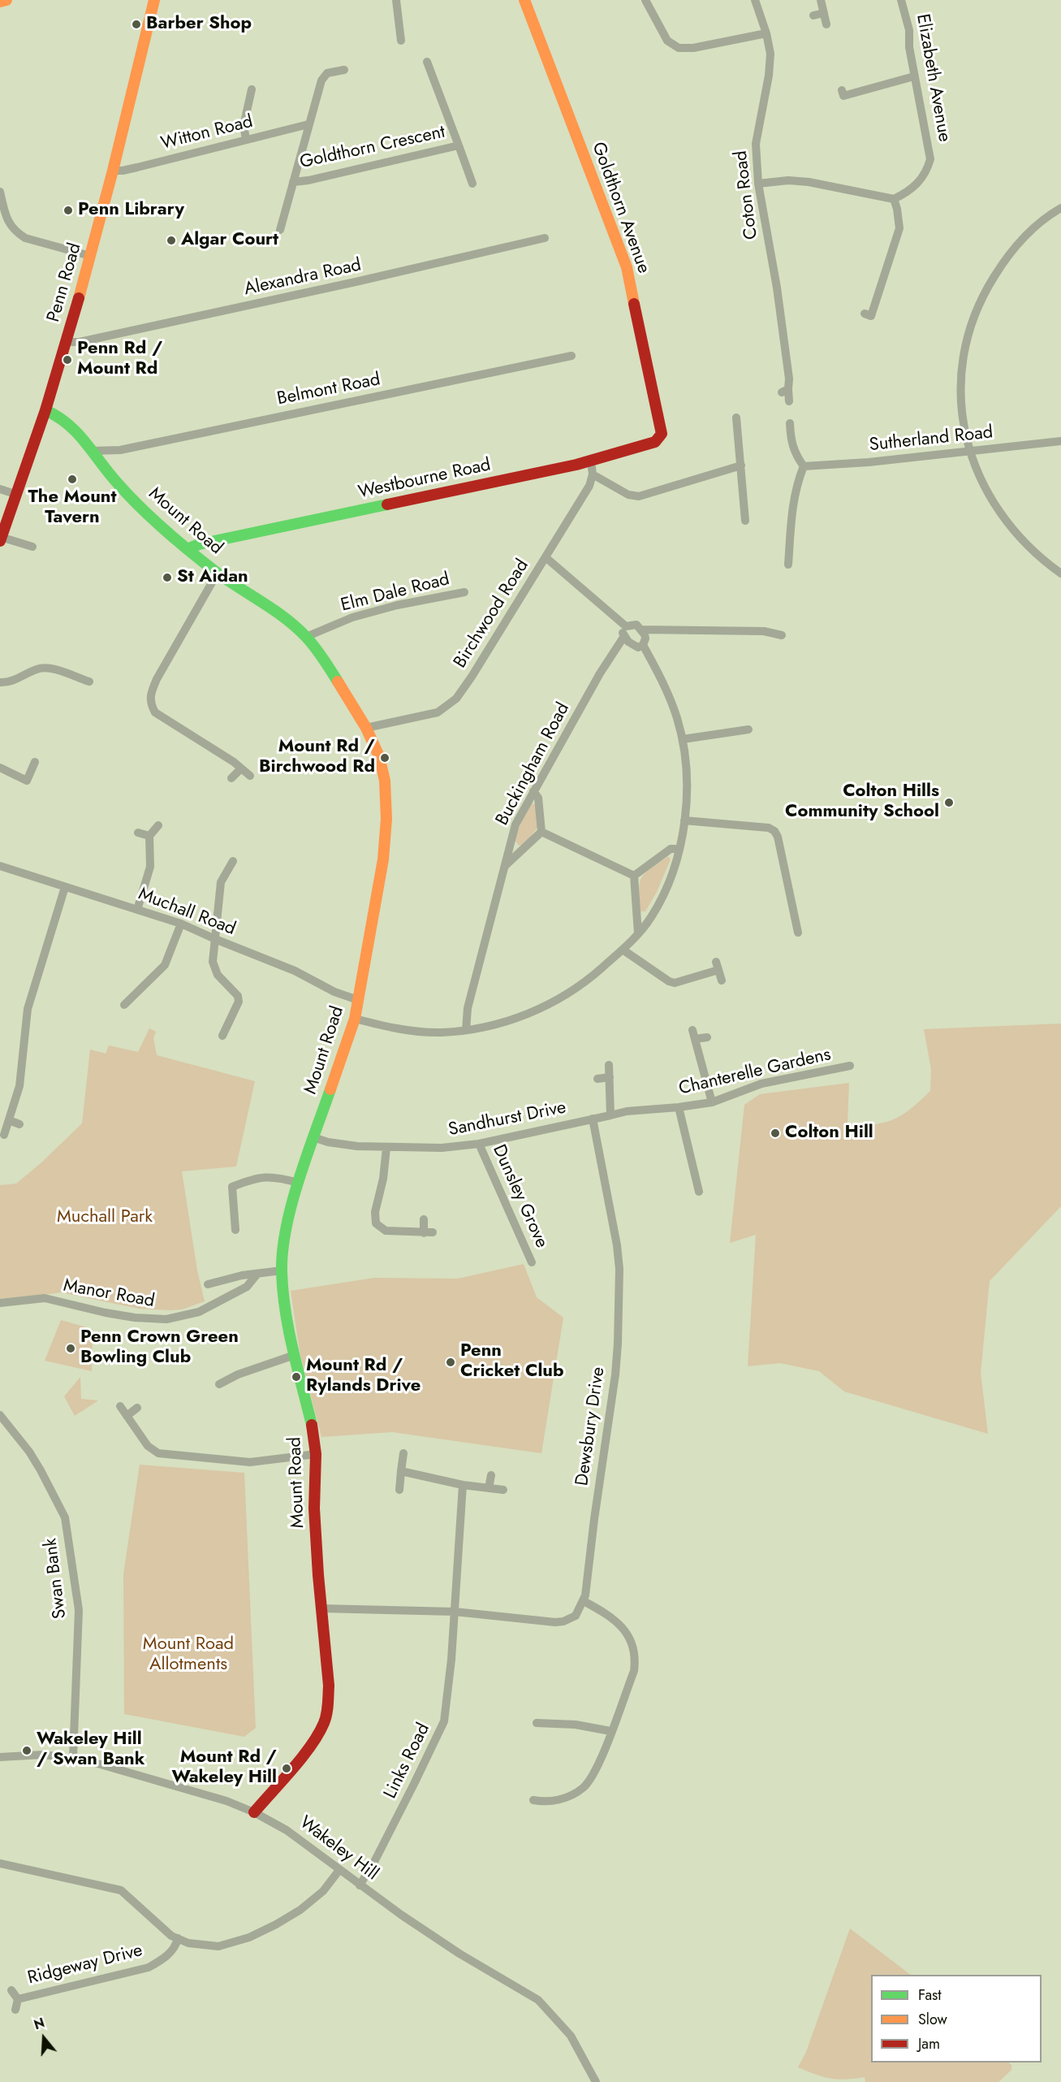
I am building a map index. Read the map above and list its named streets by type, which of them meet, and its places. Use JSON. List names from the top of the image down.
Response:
{
  "streets": {
    "main road": [
      "Goldthorn Avenue",
      "Penn Road",
      "Westbourne Road",
      "Mount Road"
    ],
    "street": [
      "Elizabeth Avenue",
      "Witton Road",
      "Goldthorn Crescent",
      "Coton Road",
      "Alexandra Road",
      "Belmont Road",
      "Sutherland Road",
      "Elm Dale Road",
      "Birchwood Road",
      "Buckingham Road",
      "Muchall Road",
      "Chanterelle Gardens",
      "Sandhurst Drive",
      "Dunsley Grove",
      "Manor Road",
      "Dewsbury Drive",
      "Swan Bank",
      "Links Road",
      "Wakeley Hill",
      "Ridgeway Drive"
    ]
  },
  "crossings": [
    ["Witton Road", "Penn Road"],
    ["Goldthorn Avenue", "Westbourne Road"],
    ["Alexandra Road", "Penn Road"],
    ["Penn Road", "Mount Road"],
    ["Belmont Road", "Mount Road"],
    ["Westbourne Road", "Mount Road"],
    ["Mount Road", "Elm Dale Road"],
    ["Mount Road", "Birchwood Road"],
    ["Mount Road", "Muchall Road"],
    ["Mount Road", "Sandhurst Drive"],
    ["Mount Road", "Wakeley Hill"],
    ["Chanterelle Gardens", "Sandhurst Drive"],
    ["Sandhurst Drive", "Dunsley Grove"],
    ["Sandhurst Drive", "Dewsbury Drive"],
    ["Swan Bank", "Wakeley Hill"],
    ["Links Road", "Wakeley Hill"]
  ],
  "parks": ["Muchall Park", "Mount Road Allotments"],
  "places": [
    "Barber Shop",
    "Penn Library",
    "Algar Court",
    "Penn Rd / Mount Rd",
    "The Mount Tavern",
    "St Aidan",
    "Mount Rd / Birchwood Rd",
    "Colton Hills Community School",
    "Colton Hill",
    "Penn Crown Green Bowling Club",
    "Penn Cricket Club",
    "Mount Rd / Rylands Drive",
    "Wakeley Hill / Swan Bank",
    "Mount Rd / Wakeley Hill"
  ],
  "legend": ["Fast", "Slow", "Jam"],
  "north": "top"
}
